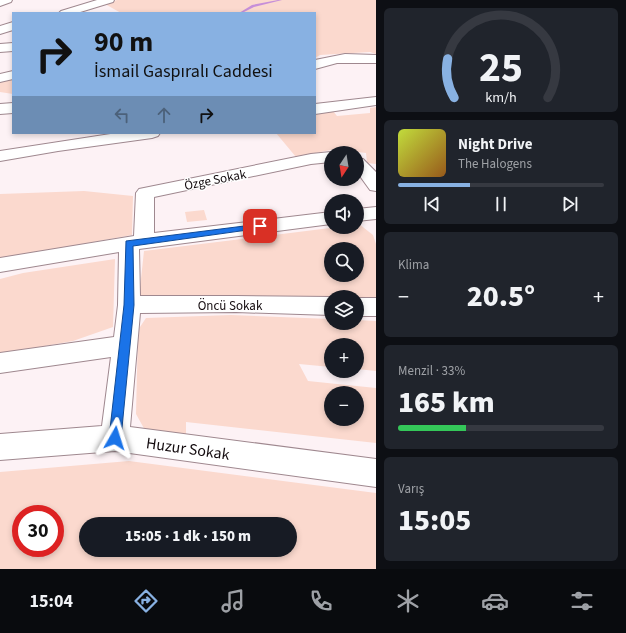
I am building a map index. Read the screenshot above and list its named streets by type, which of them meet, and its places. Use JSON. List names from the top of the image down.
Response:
{
  "streets": {
    "street": ["Özge Sokak", "Öncü Sokak", "Huzur Sokak"]
  },
  "north": "bottom",
  "page": {
    "turn": ["90 m", "İsmail Gaspıralı Caddesi"],
    "song": ["Night Drive", "The Halogens"],
    "map_buttons": ["+", "−"],
    "tile": [
      "Klima",
      ["Menzil · 33%", "165 km"],
      ["Varış", "15:05"]
    ],
    "heat": ["−", "20.5°", "+"],
    "limit": "30",
    "trip": "15:05 · 1 dk · 150 m",
    "tabs": "15:04",
    "gauge": ["25", "km/h"]
  }
}
